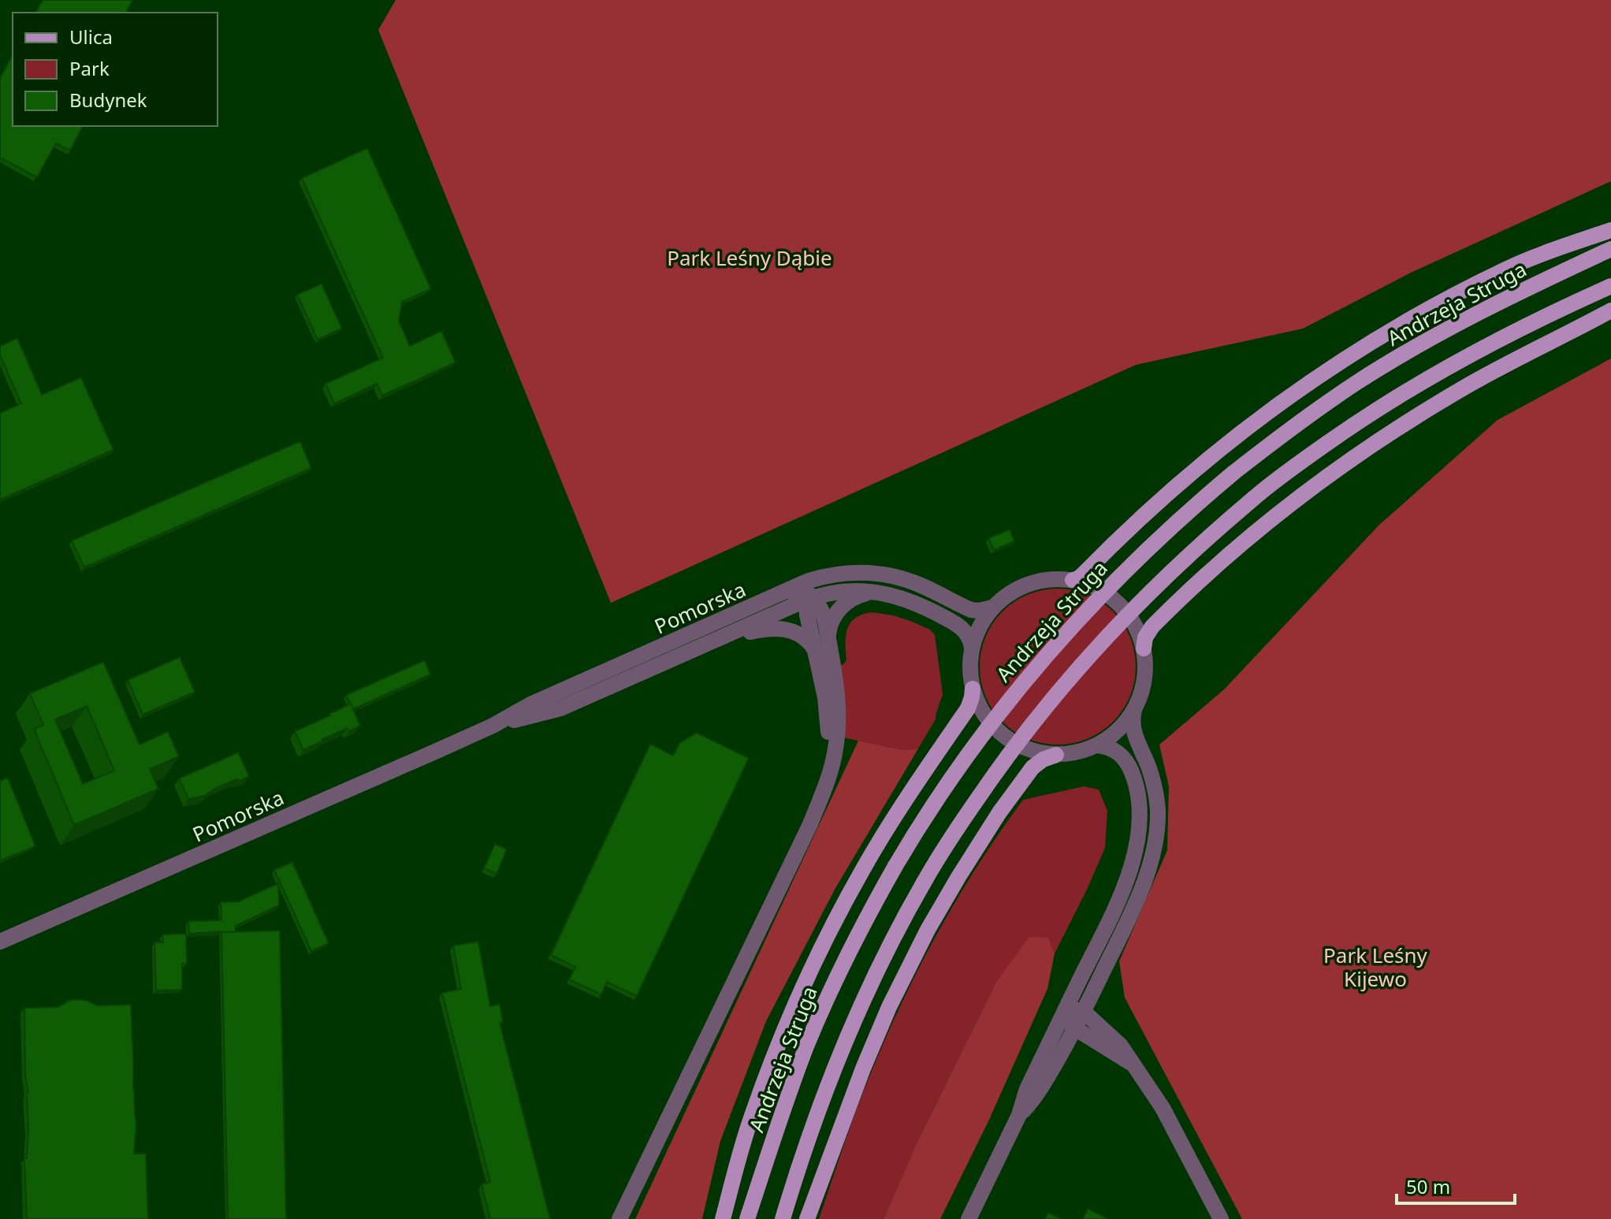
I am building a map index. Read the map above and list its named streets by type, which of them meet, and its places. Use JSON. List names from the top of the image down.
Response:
{
  "streets": {
    "main road": ["Andrzeja Struga"],
    "street": ["Pomorska"]
  },
  "parks": ["Park Leśny Dąbie", "Park Leśny Kijewo"],
  "legend": ["Ulica", "Park", "Budynek"],
  "scale_bar": "50 m"
}
